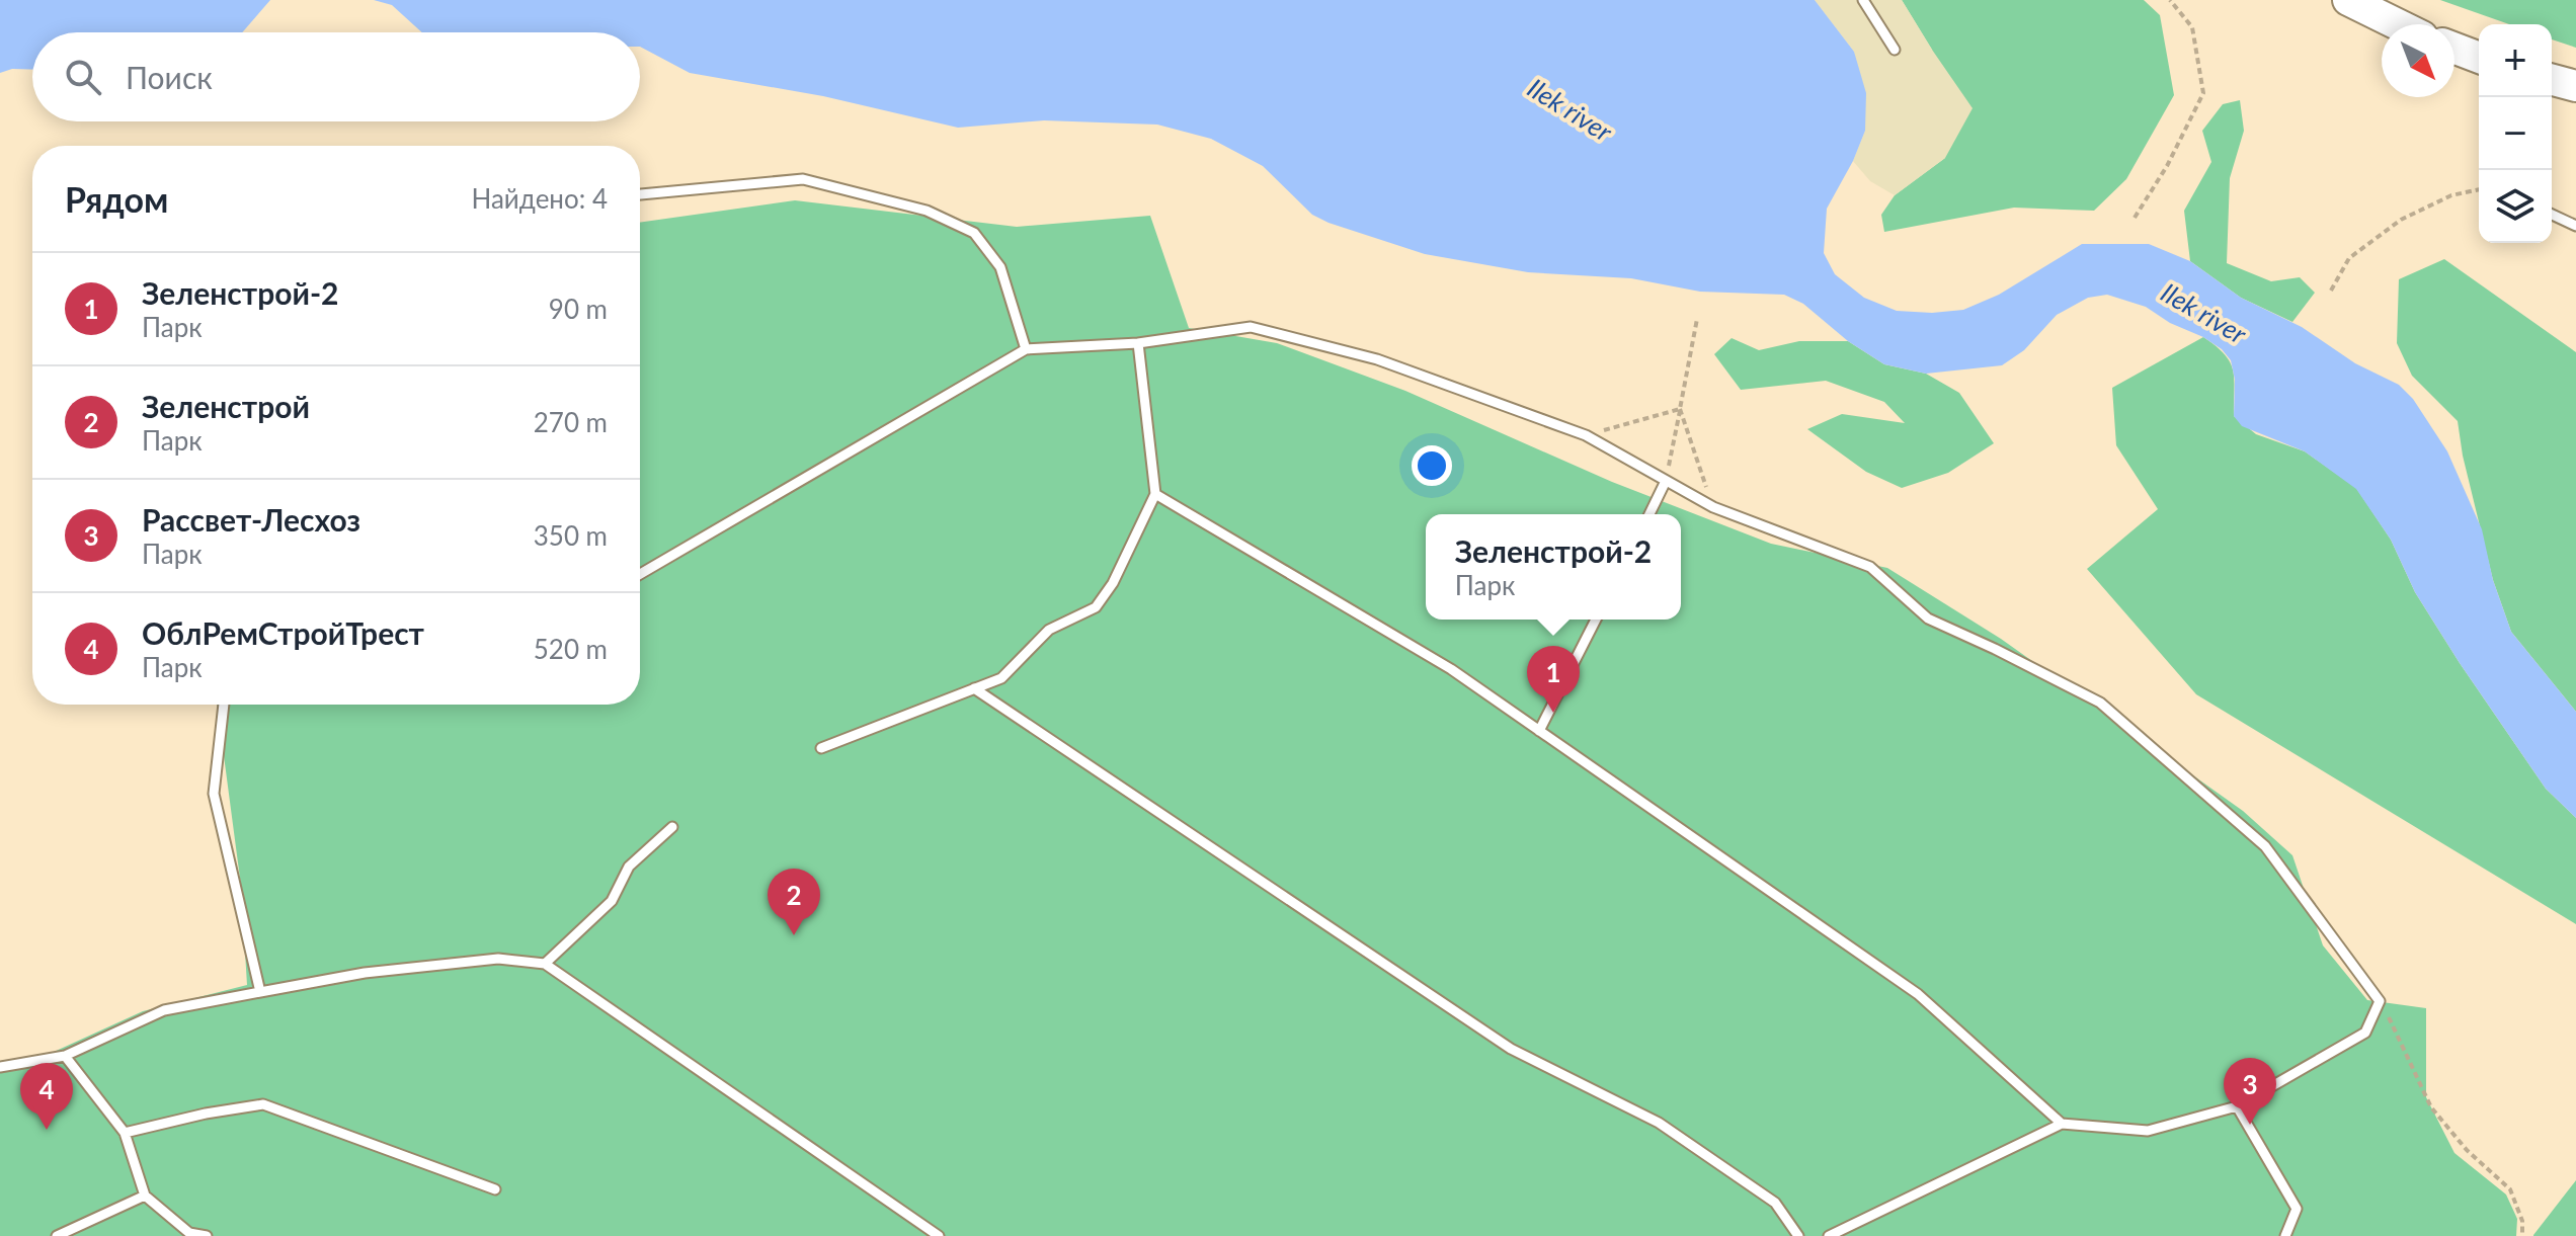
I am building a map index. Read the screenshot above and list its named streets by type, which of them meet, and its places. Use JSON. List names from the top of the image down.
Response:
{
  "water": ["Ilek river"],
  "north": "bottom right",
  "page": {
    "map_buttons": ["+", "−"],
    "search": "Поиск",
    "heading": ["Рядом", "Найдено: 4"],
    "list": [
      {
        "mark": "1",
        "name": "Зеленстрой-2",
        "note": "Парк",
        "value": "90 m"
      },
      {
        "mark": "2",
        "name": "Зеленстрой",
        "note": "Парк",
        "value": "270 m"
      },
      {
        "mark": "3",
        "name": "Рассвет-Лесхоз",
        "note": "Парк",
        "value": "350 m"
      },
      {
        "mark": "4",
        "name": "ОблРемСтройТрест",
        "note": "Парк",
        "value": "520 m"
      }
    ],
    "popup": ["Зеленстрой-2", "Парк"],
    "pins": [
      "1",
      "2",
      "3",
      "4"
    ]
  }
}
